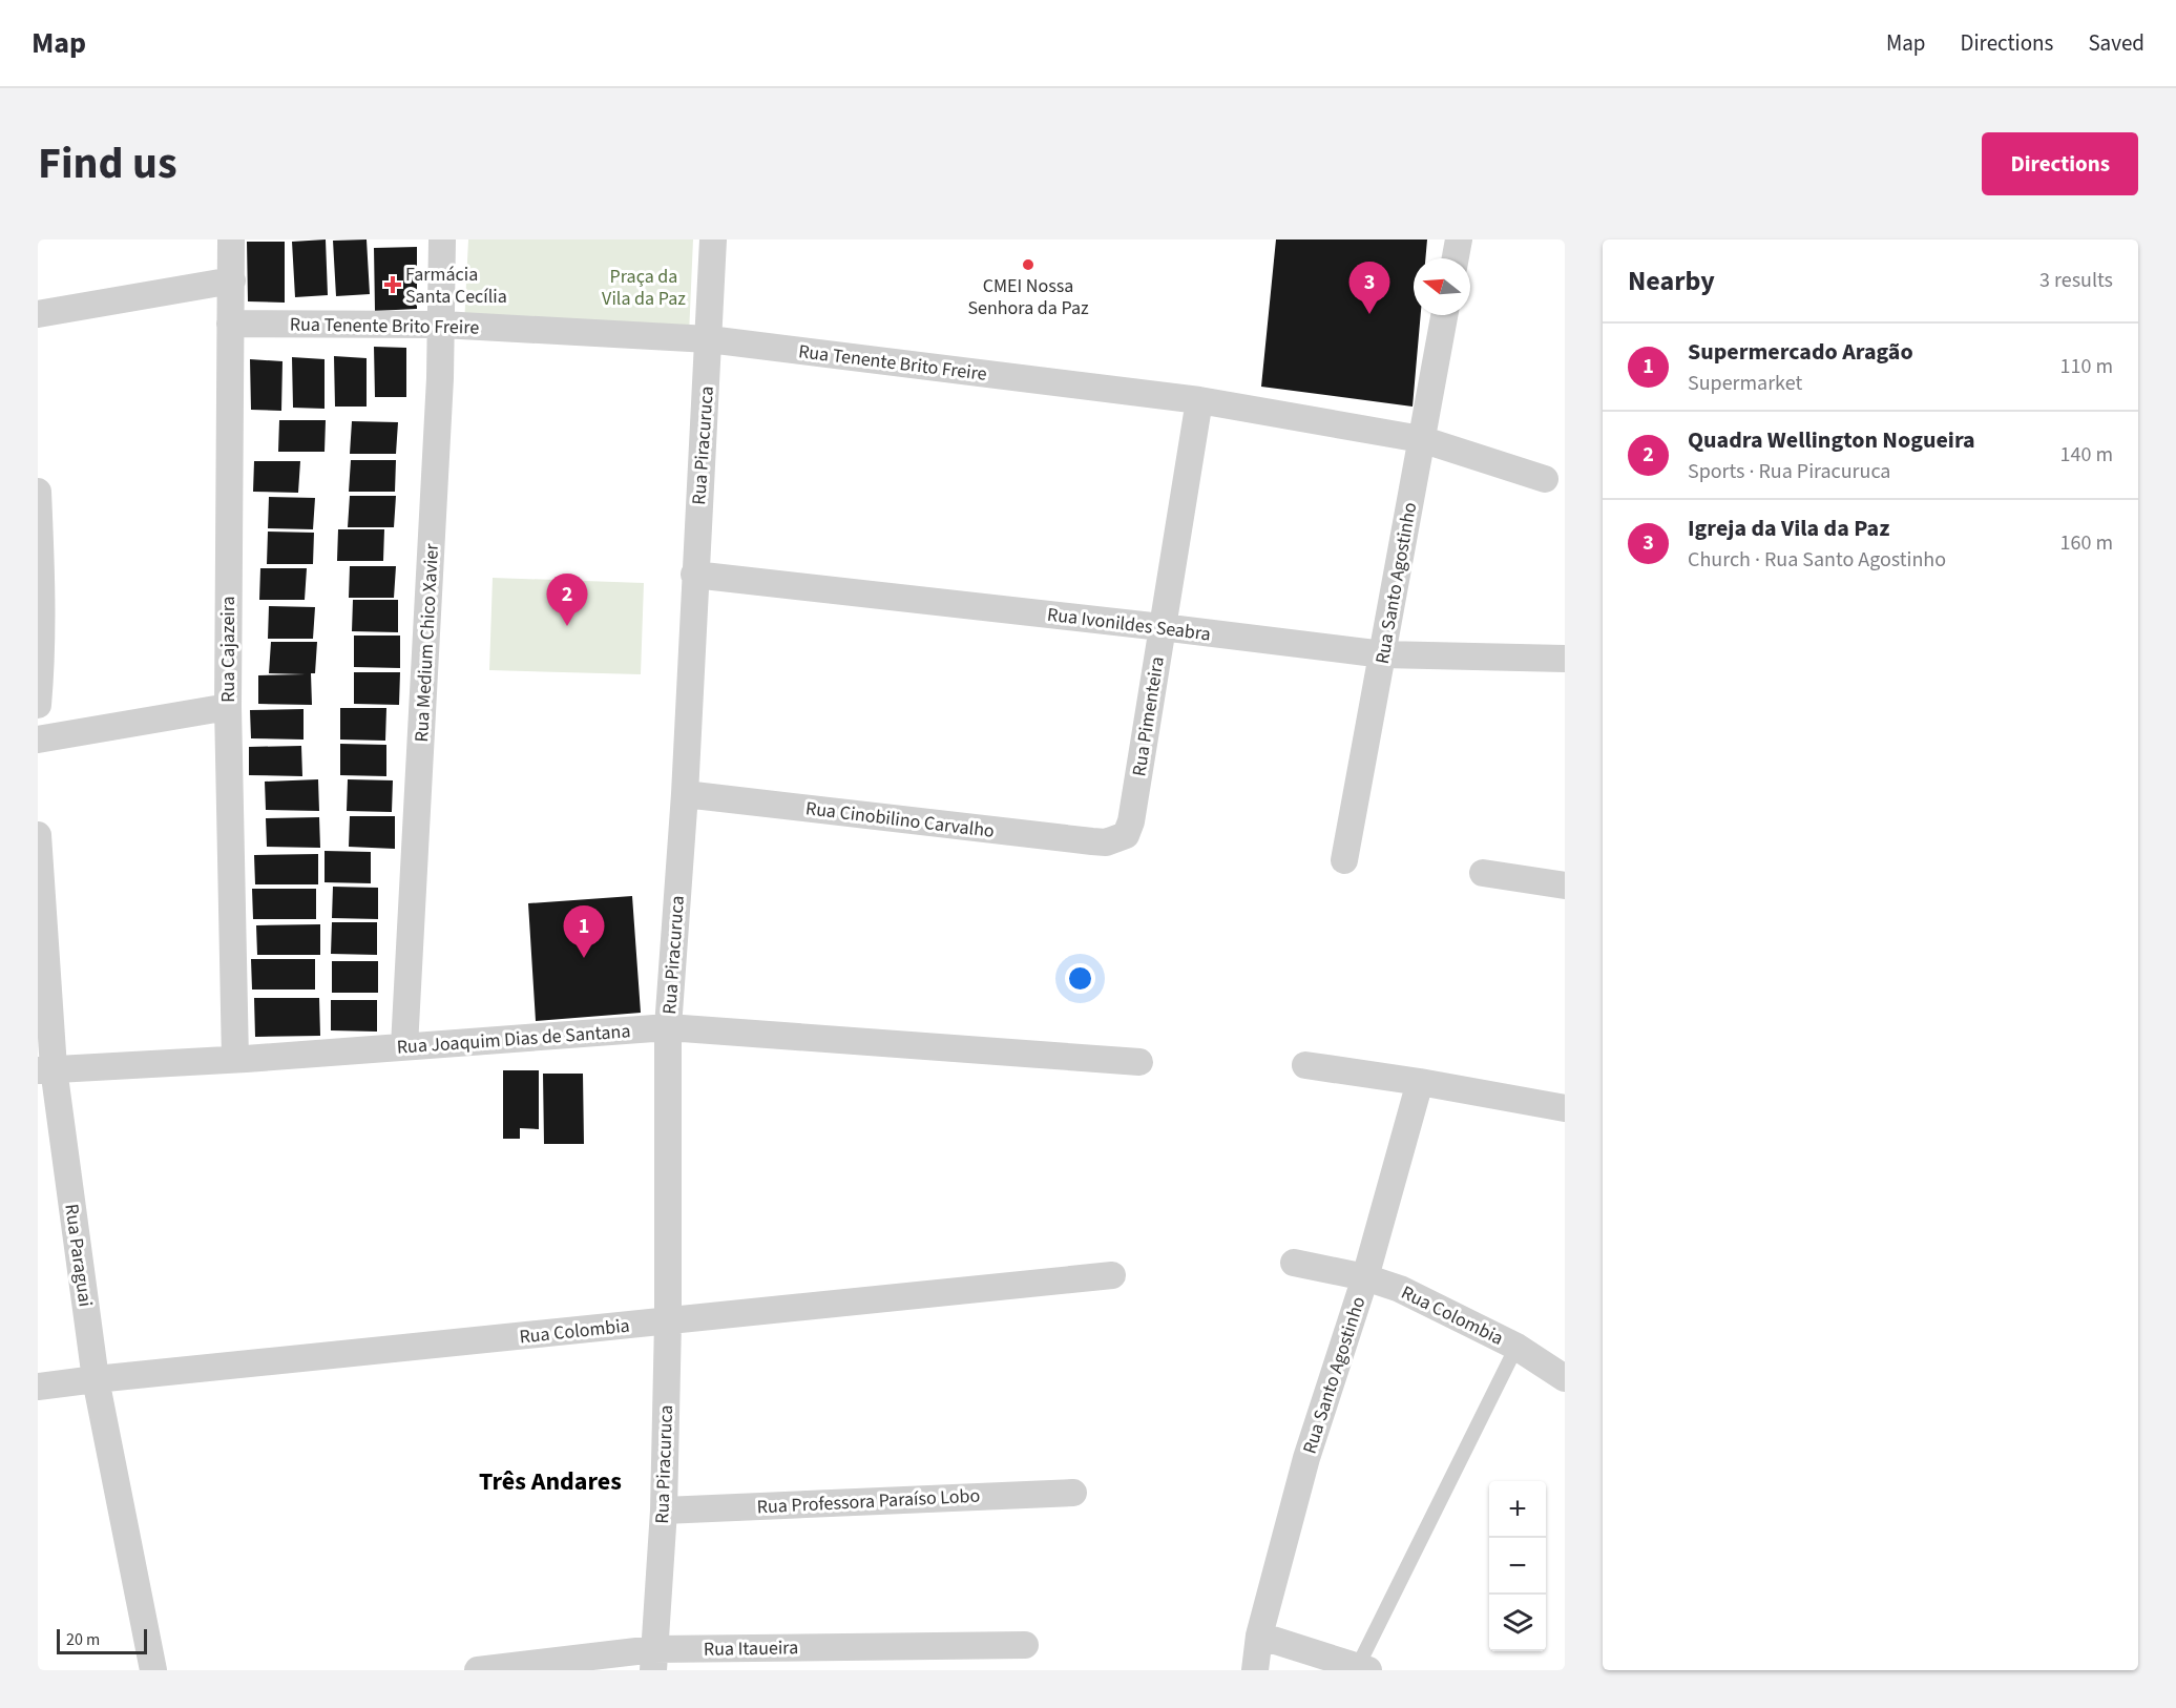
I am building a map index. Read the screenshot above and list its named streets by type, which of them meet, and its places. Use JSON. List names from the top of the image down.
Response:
{
  "streets": {
    "street": [
      "Rua Tenente Brito Freire",
      "Rua Piracuruca",
      "Rua Santo Agostinho",
      "Rua Ivonildes Seabra",
      "Rua Medium Chico Xavier",
      "Rua Cajazeira",
      "Rua Pimenteira",
      "Rua Cinobilino Carvalho",
      "Rua Joaquim Dias de Santana",
      "Rua Paraguai",
      "Rua Colombia",
      "Rua Professora Paraíso Lobo",
      "Rua Itaueira"
    ]
  },
  "crossings": [
    ["Rua Tenente Brito Freire", "Rua Piracuruca"],
    ["Rua Tenente Brito Freire", "Rua Santo Agostinho"],
    ["Rua Tenente Brito Freire", "Rua Medium Chico Xavier"],
    ["Rua Tenente Brito Freire", "Rua Cajazeira"],
    ["Rua Tenente Brito Freire", "Rua Pimenteira"],
    ["Rua Piracuruca", "Rua Ivonildes Seabra"],
    ["Rua Piracuruca", "Rua Cinobilino Carvalho"],
    ["Rua Piracuruca", "Rua Joaquim Dias de Santana"],
    ["Rua Piracuruca", "Rua Colombia"],
    ["Rua Piracuruca", "Rua Professora Paraíso Lobo"],
    ["Rua Piracuruca", "Rua Itaueira"],
    ["Rua Santo Agostinho", "Rua Ivonildes Seabra"],
    ["Rua Santo Agostinho", "Rua Colombia"],
    ["Rua Ivonildes Seabra", "Rua Pimenteira"],
    ["Rua Medium Chico Xavier", "Rua Joaquim Dias de Santana"],
    ["Rua Cajazeira", "Rua Joaquim Dias de Santana"],
    ["Rua Pimenteira", "Rua Cinobilino Carvalho"],
    ["Rua Joaquim Dias de Santana", "Rua Paraguai"],
    ["Rua Paraguai", "Rua Colombia"]
  ],
  "districts": ["Três Andares"],
  "parks": ["Praça da Vila da Paz"],
  "places": {
    "other": ["CMEI Nossa Senhora da Paz"],
    "health": ["Farmácia Santa Cecília"]
  },
  "scale_bar": "20 m",
  "north": "left",
  "page": {
    "header": "Map",
    "nav": ["Map", "Directions", "Saved"],
    "title": "Find us",
    "buttons": "Directions",
    "heading": ["Nearby", "3 results"],
    "pins": ["3", "2", "1"],
    "list": [
      {
        "mark": "1",
        "name": "Supermercado Aragão",
        "note": "Supermarket",
        "value": "110 m"
      },
      {
        "mark": "2",
        "name": "Quadra Wellington Nogueira",
        "note": "Sports · Rua Piracuruca",
        "value": "140 m"
      },
      {
        "mark": "3",
        "name": "Igreja da Vila da Paz",
        "note": "Church · Rua Santo Agostinho",
        "value": "160 m"
      }
    ],
    "map_buttons": ["+", "−"],
    "scale": "20 m"
  }
}
